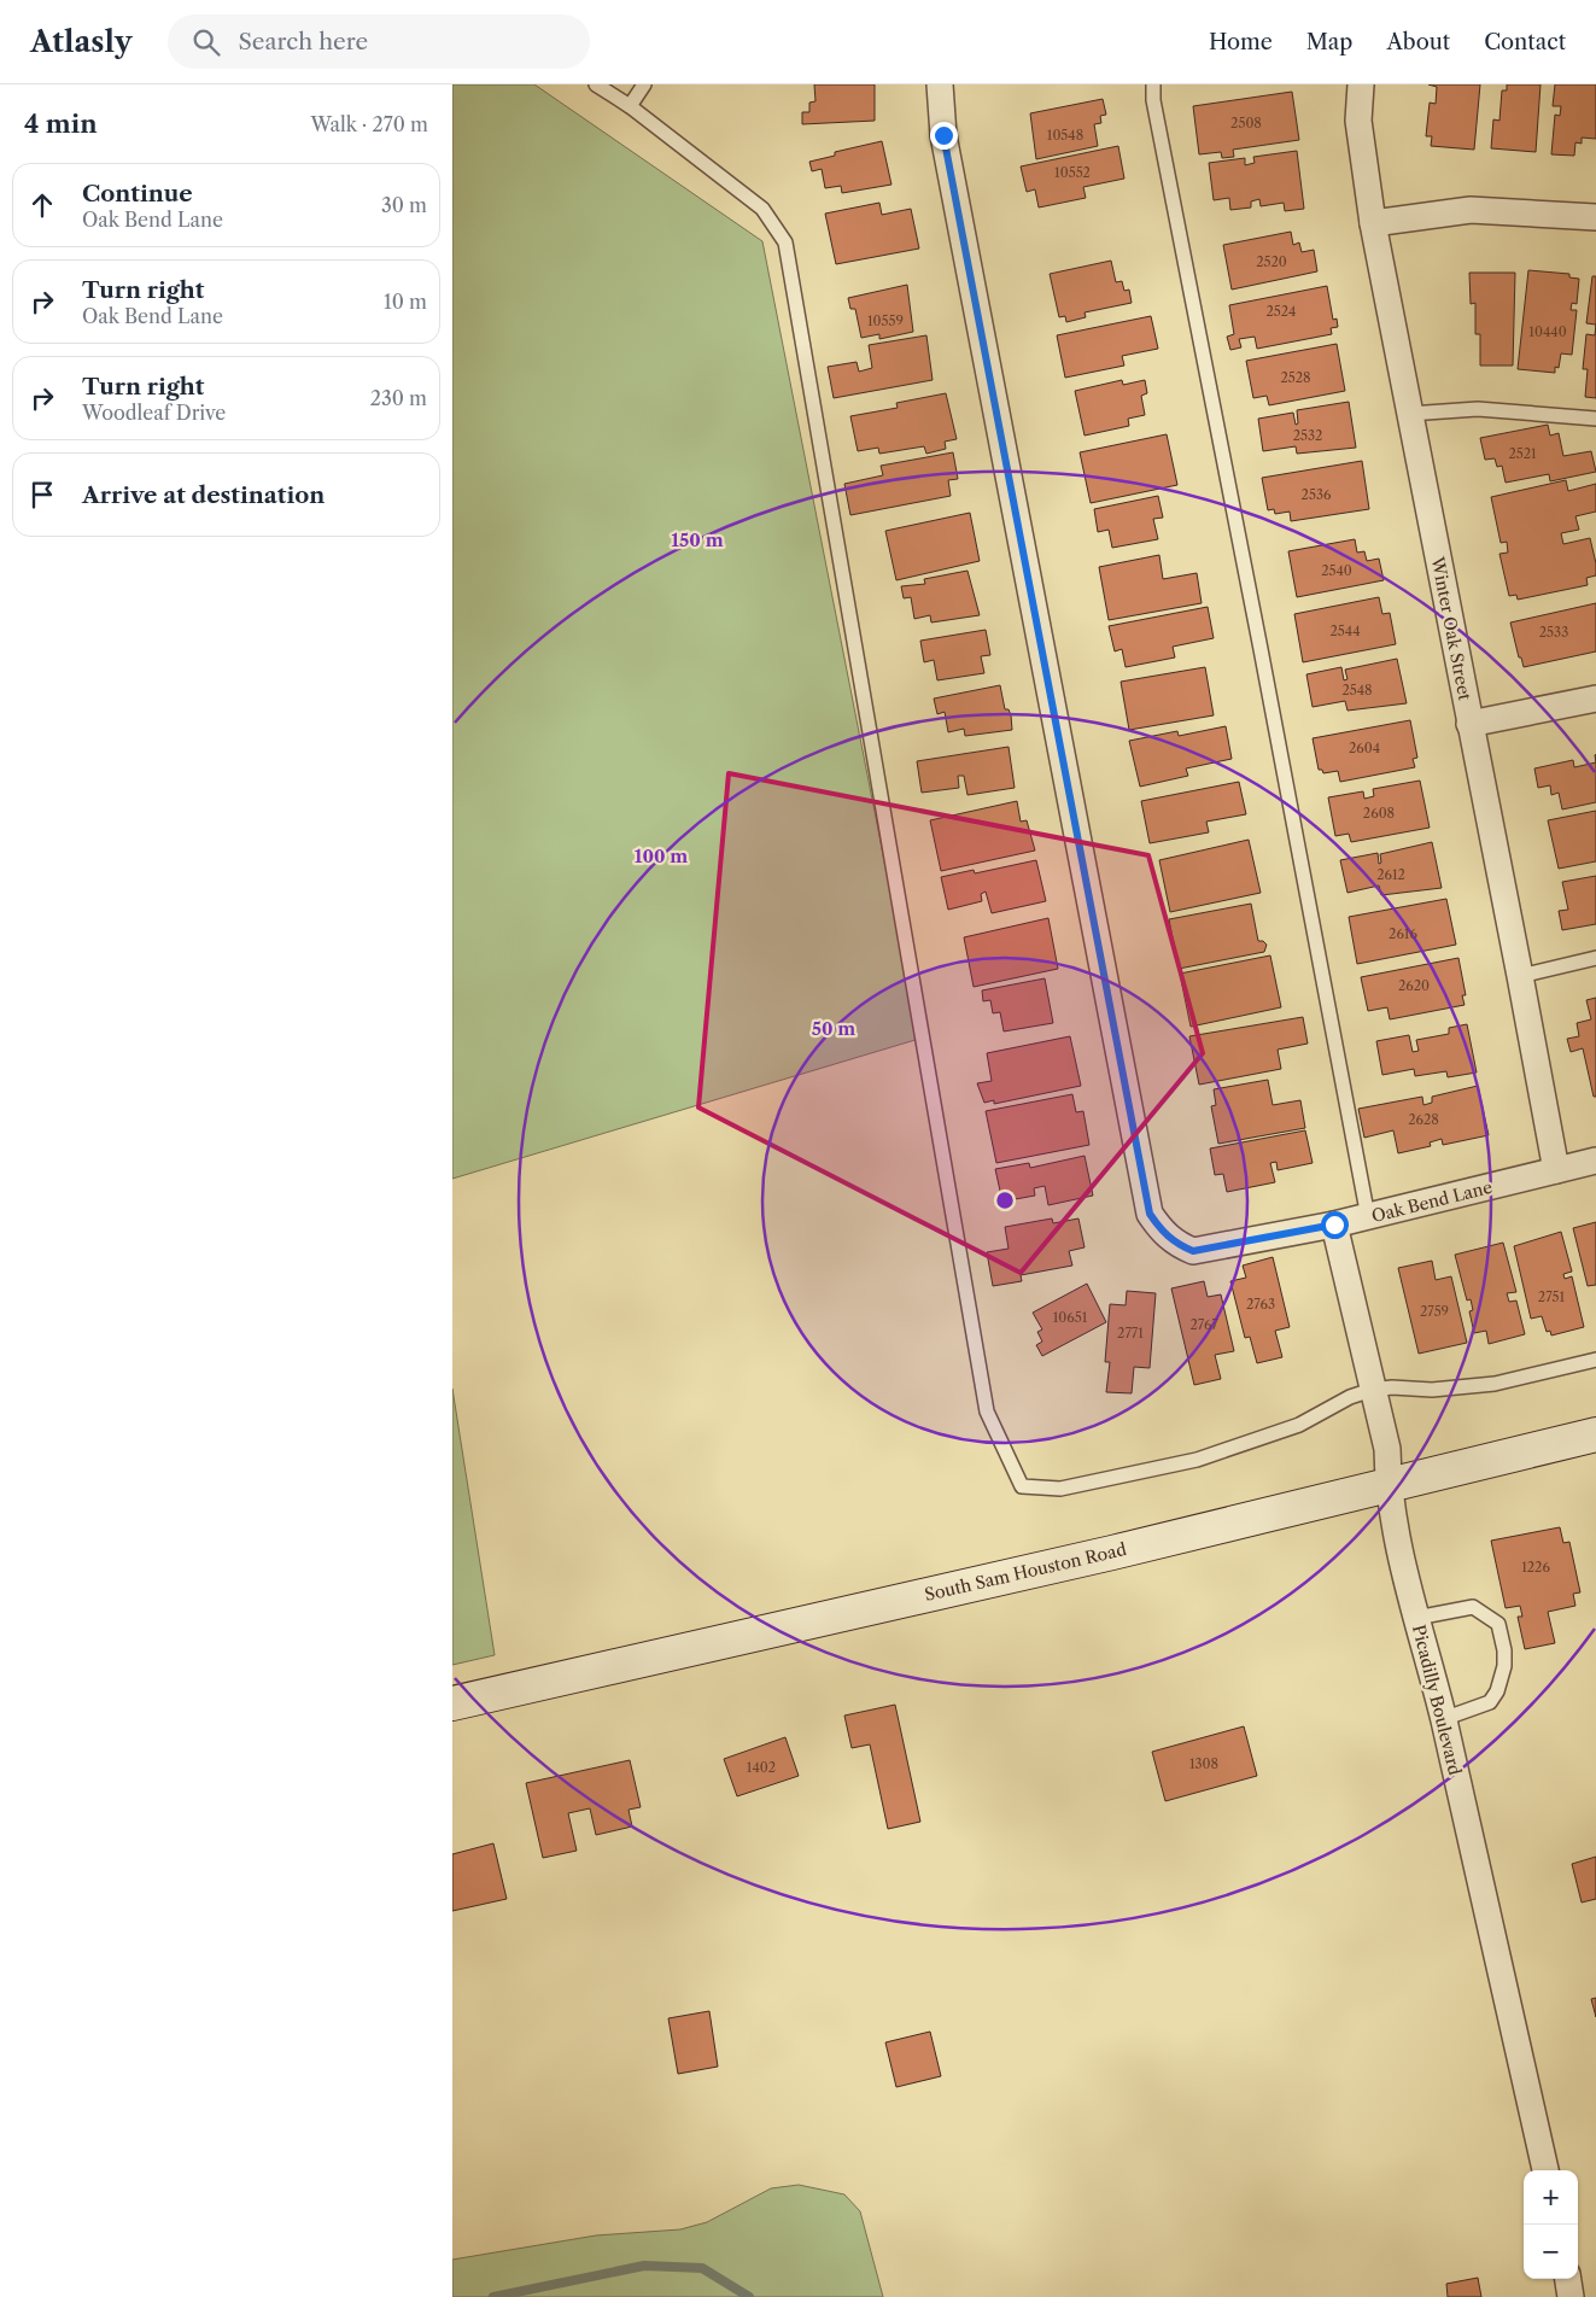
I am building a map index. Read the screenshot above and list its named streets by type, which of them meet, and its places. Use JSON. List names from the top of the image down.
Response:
{
  "streets": {
    "street": [
      "Winter Oak Street",
      "Oak Bend Lane",
      "South Sam Houston Road",
      "Picadilly Boulevard"
    ]
  },
  "crossings": [
    ["Winter Oak Street", "Oak Bend Lane"],
    ["Oak Bend Lane", "Picadilly Boulevard"],
    ["South Sam Houston Road", "Picadilly Boulevard"]
  ],
  "house_numbers": [
    "2508",
    "10548",
    "10552",
    "2520",
    "2524",
    "10559",
    "10440",
    "2528",
    "2532",
    "2521",
    "2536",
    "2540",
    "2544",
    "2533",
    "2548",
    "2604",
    "2608",
    "2612",
    "2616",
    "2620",
    "2628",
    "2751",
    "2763",
    "2759",
    "10651",
    "2767",
    "2771",
    "1226",
    "1308",
    "1402"
  ],
  "page": {
    "header": "Atlasly",
    "search": "Search here",
    "nav": [
      "Home",
      "Map",
      "About",
      "Contact"
    ],
    "heading": ["4 min", "Walk · 270 m"],
    "list": [
      ["Continue", "Oak Bend Lane", "30 m"],
      ["Turn right", "Oak Bend Lane", "10 m"],
      ["Turn right", "Woodleaf Drive", "230 m"],
      "Arrive at destination"
    ],
    "map_buttons": ["+", "−"]
  },
  "rings": ["150 m", "100 m", "50 m"]
}
